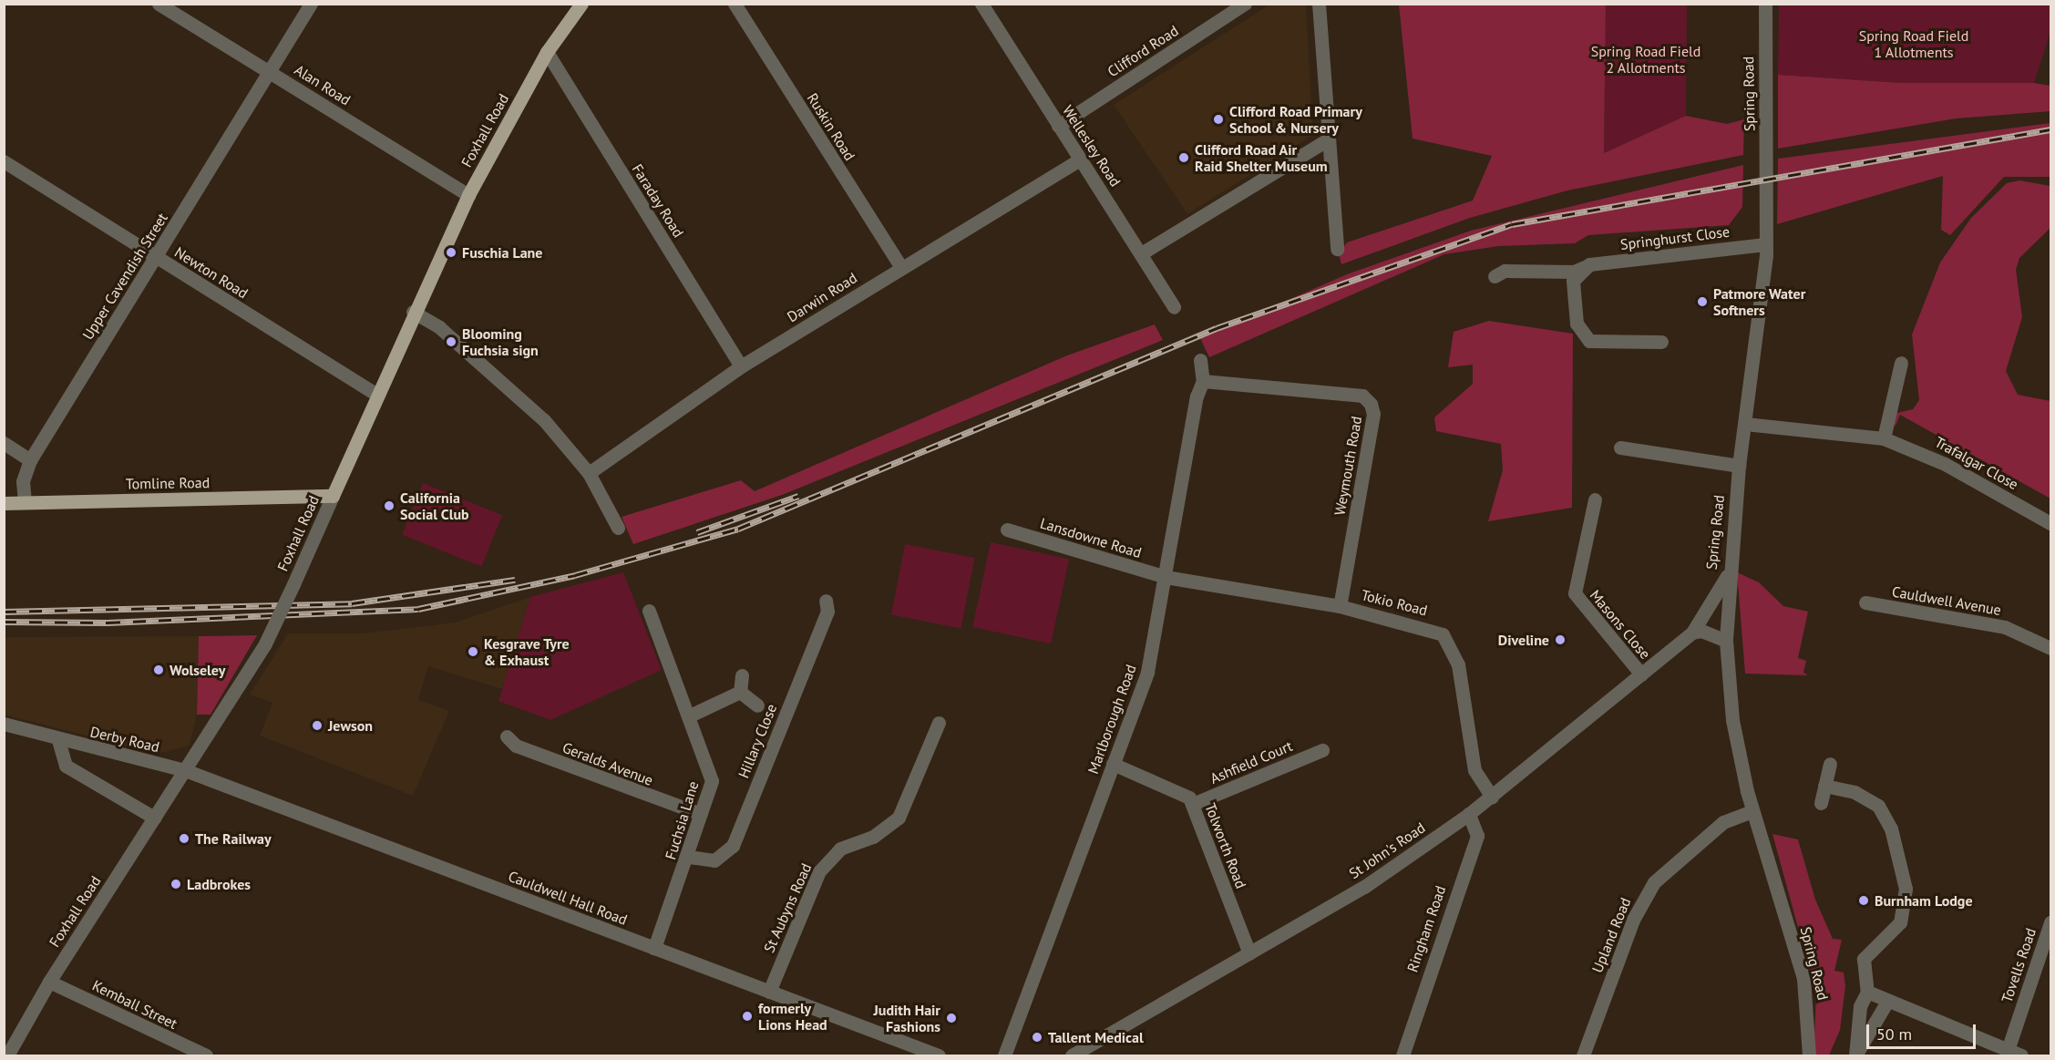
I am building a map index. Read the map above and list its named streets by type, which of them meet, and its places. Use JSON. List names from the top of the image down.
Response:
{
  "streets": {
    "main road": ["Foxhall Road", "Tomline Road"],
    "street": [
      "Clifford Road",
      "Alan Road",
      "Spring Road",
      "Ruskin Road",
      "Wellesley Road",
      "Faraday Road",
      "Springhurst Close",
      "Newton Road",
      "Upper Cavendish Street",
      "Darwin Road",
      "Trafalgar Close",
      "Weymouth Road",
      "Lansdowne Road",
      "Cauldwell Avenue",
      "Tokio Road",
      "Masons Close",
      "Marlborough Road",
      "Derby Road",
      "Hillary Close",
      "Ashfield Court",
      "Geralds Avenue",
      "Fuchsia Lane",
      "Tolworth Road",
      "St John's Road",
      "Cauldwell Hall Road",
      "St Aubyns Road",
      "Ringham Road",
      "Upland Road",
      "Tovells Road",
      "Kemball Street"
    ]
  },
  "crossings": [
    ["Clifford Road", "Wellesley Road"],
    ["Alan Road", "Foxhall Road"],
    ["Alan Road", "Upper Cavendish Street"],
    ["Spring Road", "Springhurst Close"],
    ["Spring Road", "Trafalgar Close"],
    ["Spring Road", "St John's Road"],
    ["Spring Road", "Upland Road"],
    ["Ruskin Road", "Darwin Road"],
    ["Foxhall Road", "Faraday Road"],
    ["Foxhall Road", "Newton Road"],
    ["Foxhall Road", "Tomline Road"],
    ["Foxhall Road", "Derby Road"],
    ["Foxhall Road", "Cauldwell Hall Road"],
    ["Foxhall Road", "Kemball Street"],
    ["Wellesley Road", "Darwin Road"],
    ["Faraday Road", "Darwin Road"],
    ["Newton Road", "Upper Cavendish Street"],
    ["Upper Cavendish Street", "Tomline Road"],
    ["Weymouth Road", "Tokio Road"],
    ["Weymouth Road", "Marlborough Road"],
    ["Lansdowne Road", "Tokio Road"],
    ["Lansdowne Road", "Marlborough Road"],
    ["Tokio Road", "Marlborough Road"],
    ["Tokio Road", "St John's Road"],
    ["Masons Close", "St John's Road"],
    ["Marlborough Road", "Tolworth Road"],
    ["Derby Road", "Cauldwell Hall Road"],
    ["Hillary Close", "Fuchsia Lane"],
    ["Ashfield Court", "Tolworth Road"],
    ["Geralds Avenue", "Fuchsia Lane"],
    ["Fuchsia Lane", "Cauldwell Hall Road"],
    ["Tolworth Road", "St John's Road"],
    ["St John's Road", "Ringham Road"],
    ["Cauldwell Hall Road", "St Aubyns Road"]
  ],
  "parks": ["Spring Road Field 1 Allotments", "Spring Road Field 2 Allotments"],
  "places": [
    "Clifford Road Primary School & Nursery",
    "Clifford Road Air Raid Shelter Museum",
    "Fuschia Lane",
    "Patmore Water Softners",
    "Blooming Fuchsia sign",
    "California Social Club",
    "Diveline",
    "Kesgrave Tyre & Exhaust",
    "Wolseley",
    "Jewson",
    "The Railway",
    "Ladbrokes",
    "Burnham Lodge",
    "formerly Lions Head",
    "Judith Hair Fashions",
    "Tallent Medical"
  ],
  "scale_bar": "50 m"
}
